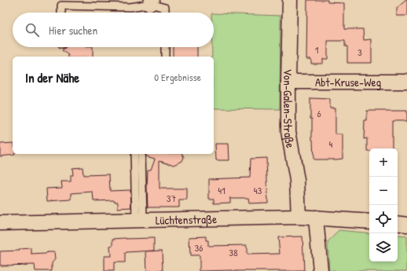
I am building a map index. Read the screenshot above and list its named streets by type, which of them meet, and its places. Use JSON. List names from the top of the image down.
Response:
{
  "streets": {
    "street": ["Abt-Kruse-Weg", "Von-Galen-Straße", "Lüchtenstraße"]
  },
  "crossings": [
    ["Abt-Kruse-Weg", "Von-Galen-Straße"],
    ["Von-Galen-Straße", "Lüchtenstraße"]
  ],
  "house_numbers": [
    "1",
    "3",
    "6",
    "4",
    "41",
    "43",
    "37",
    "36",
    "38"
  ],
  "page": {
    "search": "Hier suchen",
    "heading": ["In der Nähe", "0 Ergebnisse"],
    "map_buttons": ["+", "−"]
  }
}
